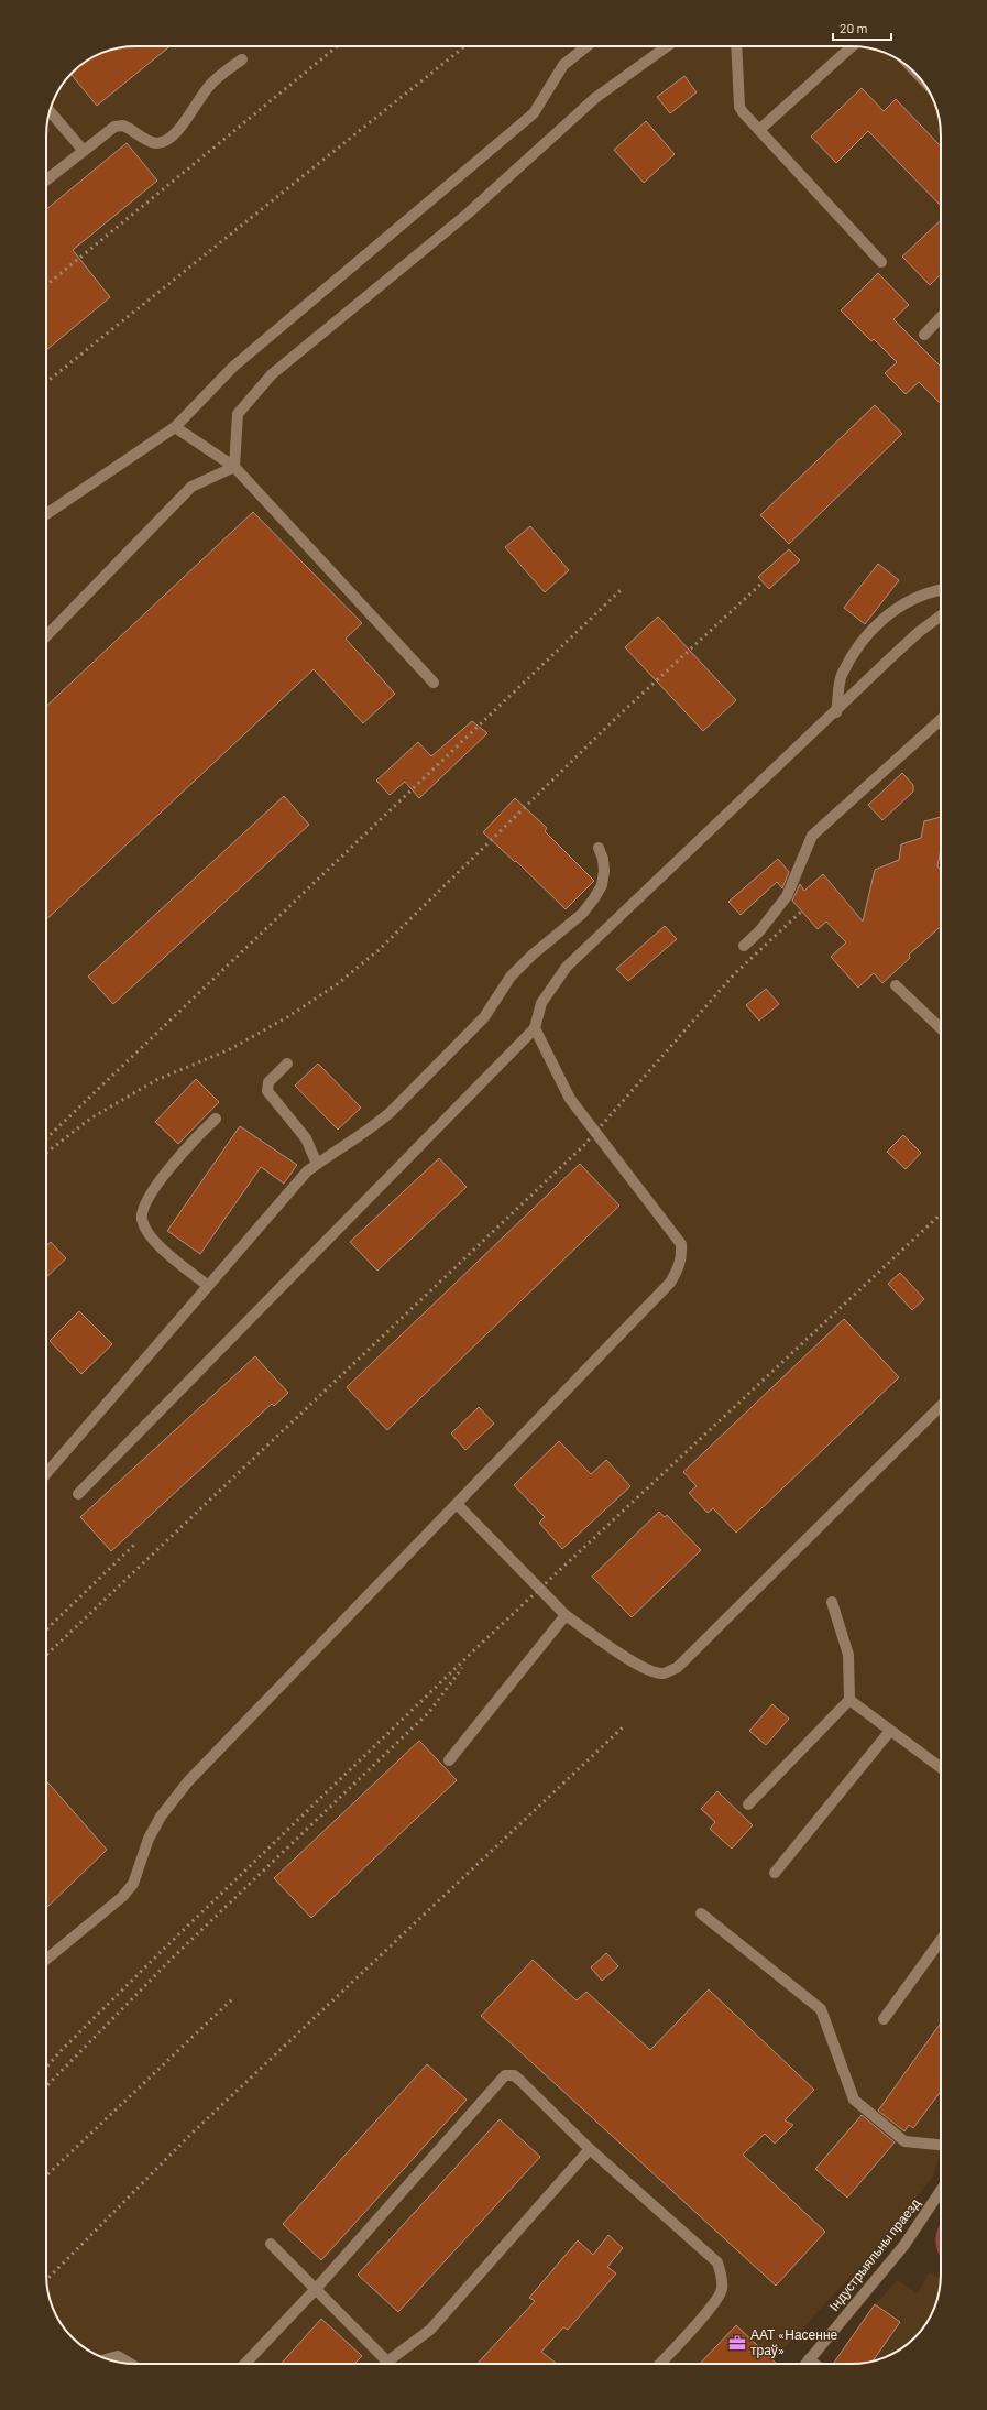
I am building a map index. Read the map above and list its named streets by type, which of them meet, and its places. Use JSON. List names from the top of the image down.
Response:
{
  "streets": {
    "street": ["Індустрыяльны праезд"]
  },
  "places": {
    "office": ["ААТ «Насенне траў»"]
  },
  "scale_bar": "20 m"
}
